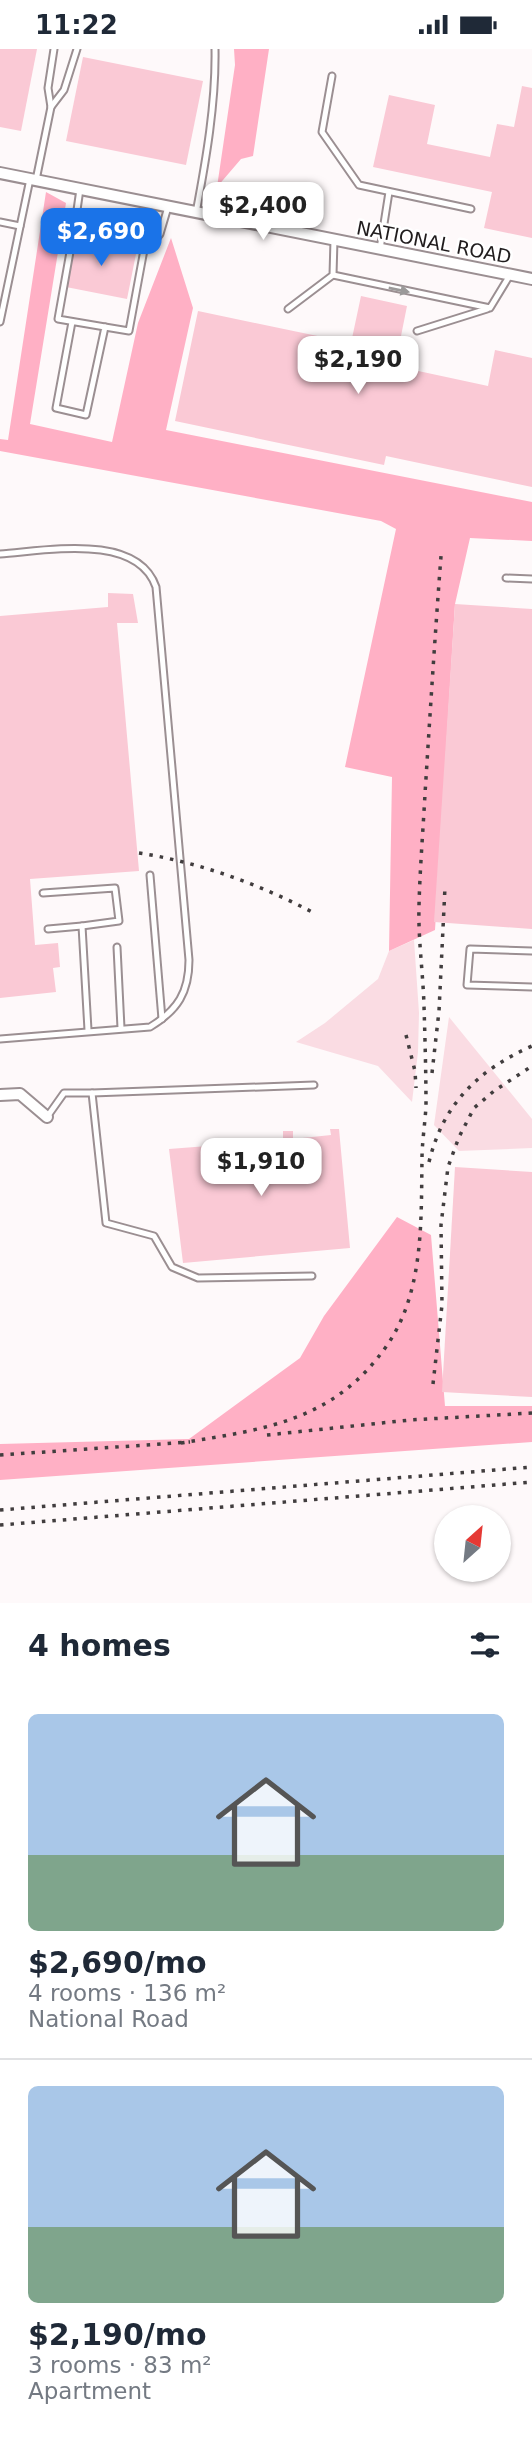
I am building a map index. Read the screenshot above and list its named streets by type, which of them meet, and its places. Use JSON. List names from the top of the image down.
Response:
{
  "streets": {
    "street": ["NATIONAL ROAD"]
  },
  "north": "top right",
  "page": {
    "status": "11:22",
    "price": [
      "$2,400",
      "$2,690",
      "$2,190",
      "$1,910"
    ],
    "heading": "4 homes",
    "list": [
      {
        "name": "$2,690/mo",
        "note": "4 rooms · 136 m² · National Road"
      },
      {
        "name": "$2,190/mo",
        "note": "3 rooms · 83 m² · Apartment"
      }
    ]
  }
}
